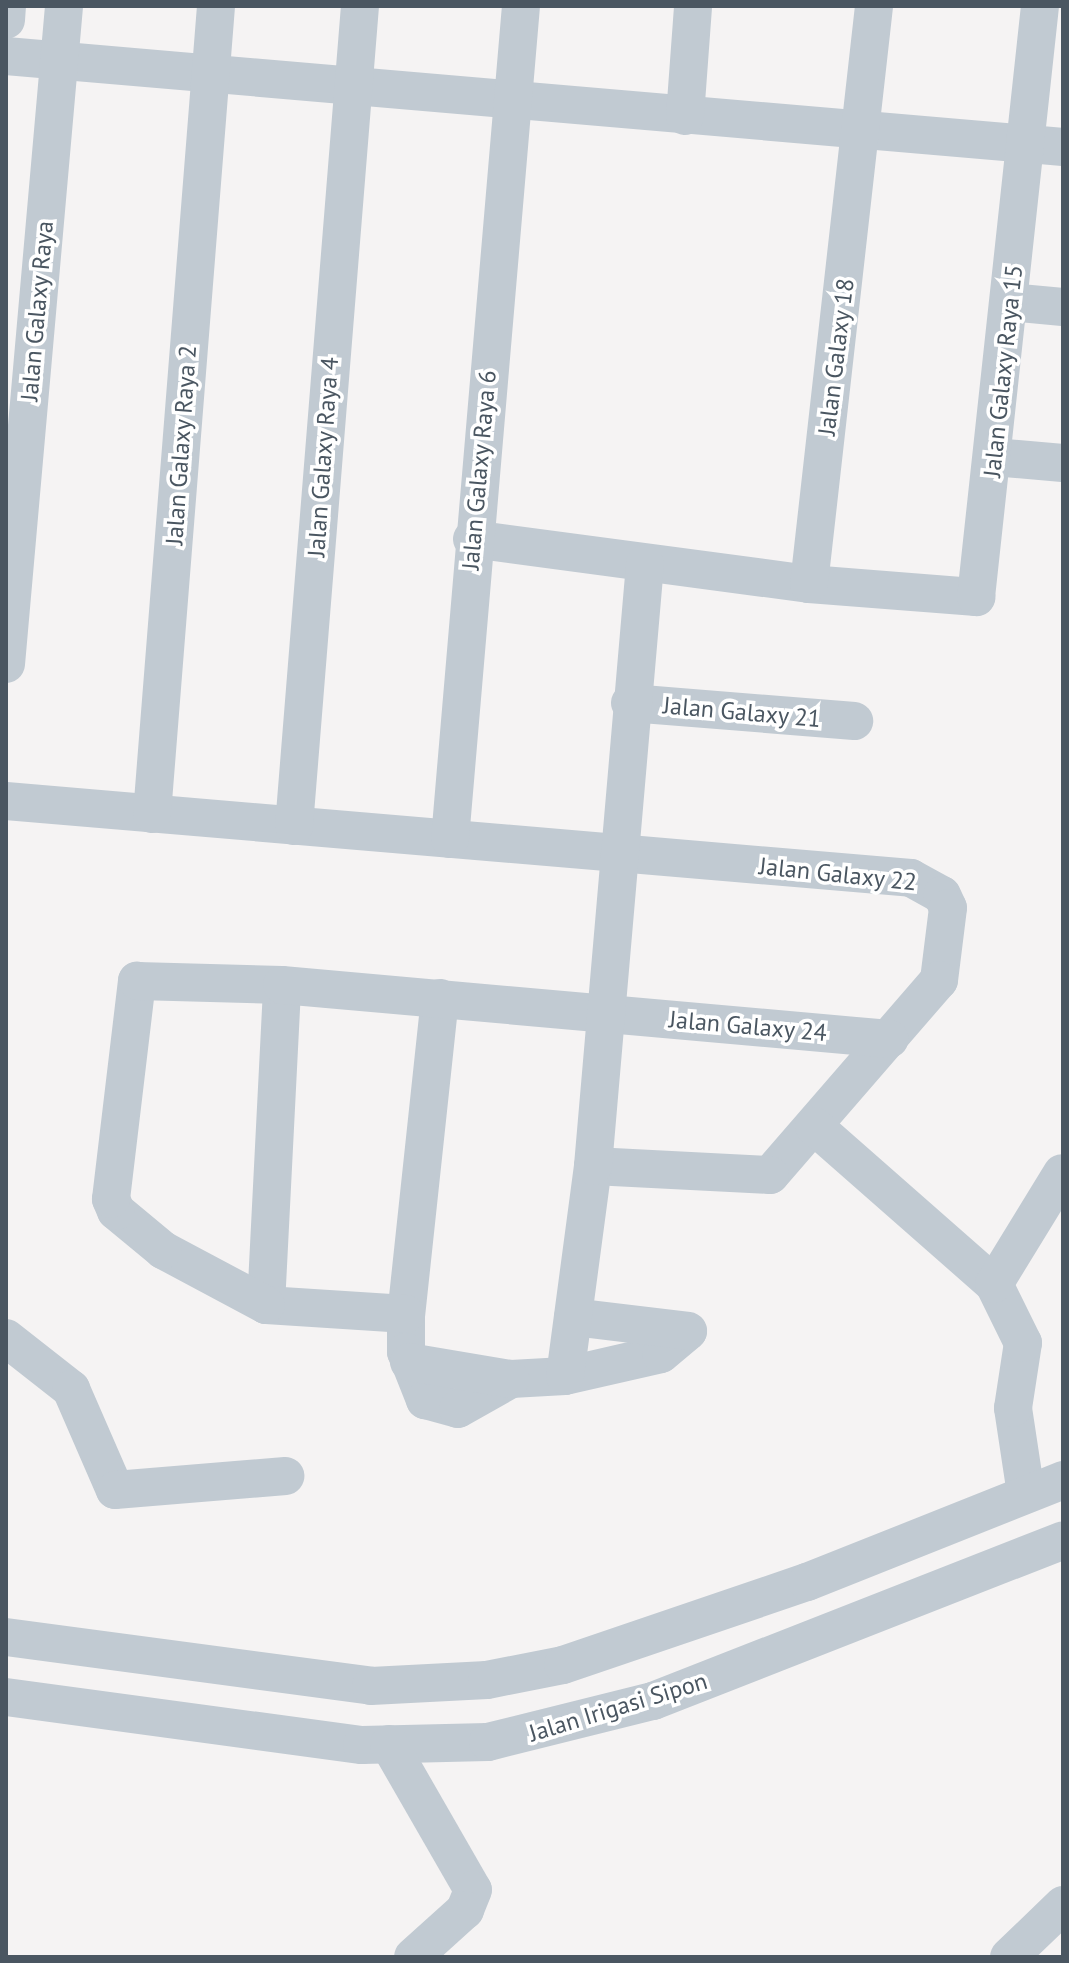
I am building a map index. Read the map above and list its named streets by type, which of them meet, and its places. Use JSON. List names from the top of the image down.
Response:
{
  "streets": {
    "street": [
      "Jalan Galaxy Raya",
      "Jalan Galaxy 18",
      "Jalan Galaxy Raya 15",
      "Jalan Galaxy Raya 2",
      "Jalan Galaxy Raya 4",
      "Jalan Galaxy Raya 6",
      "Jalan Galaxy 21",
      "Jalan Galaxy 22",
      "Jalan Galaxy 24",
      "Jalan Irigasi Sipon"
    ]
  },
  "crossings": [
    ["Jalan Galaxy 18", "Jalan Galaxy Raya 15"],
    ["Jalan Galaxy Raya 2", "Jalan Galaxy 22"],
    ["Jalan Galaxy Raya 4", "Jalan Galaxy 22"],
    ["Jalan Galaxy Raya 6", "Jalan Galaxy 22"],
    ["Jalan Galaxy 22", "Jalan Galaxy 24"]
  ]
}
